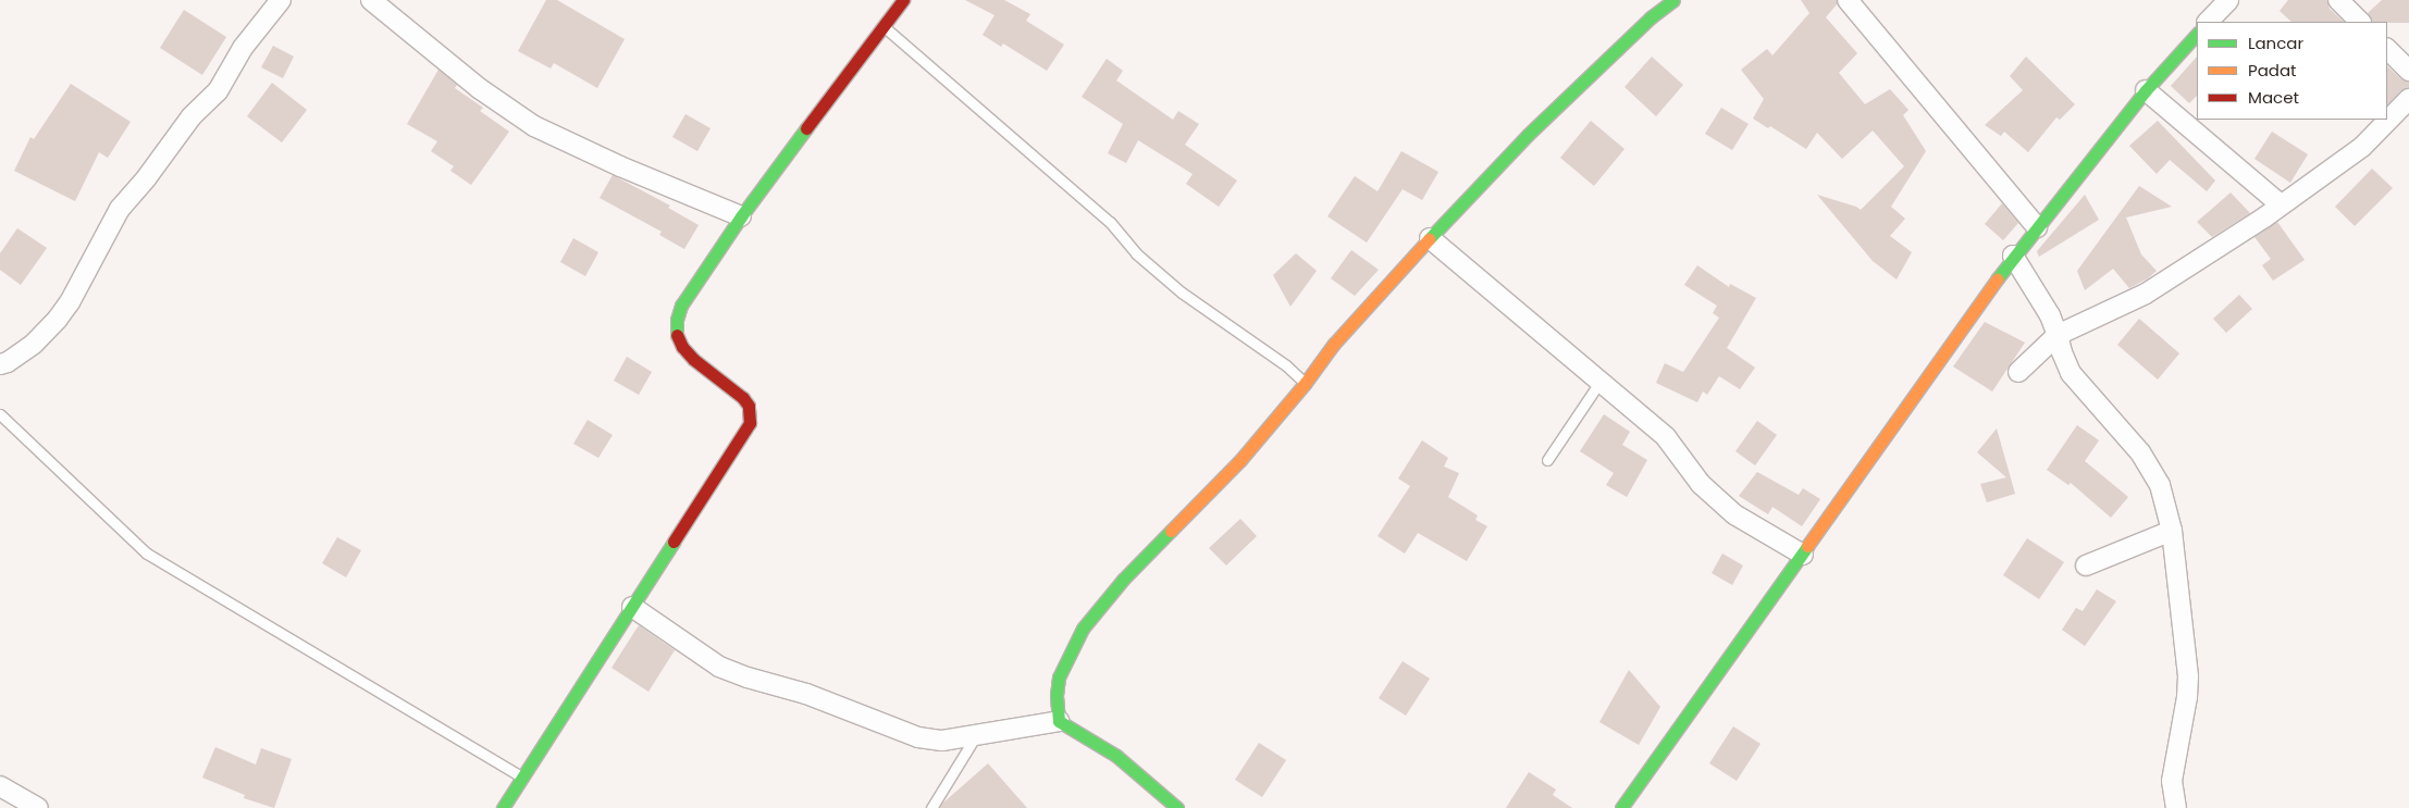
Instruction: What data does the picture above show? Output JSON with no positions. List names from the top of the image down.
{
  "legend": ["Lancar", "Padat", "Macet"]
}
